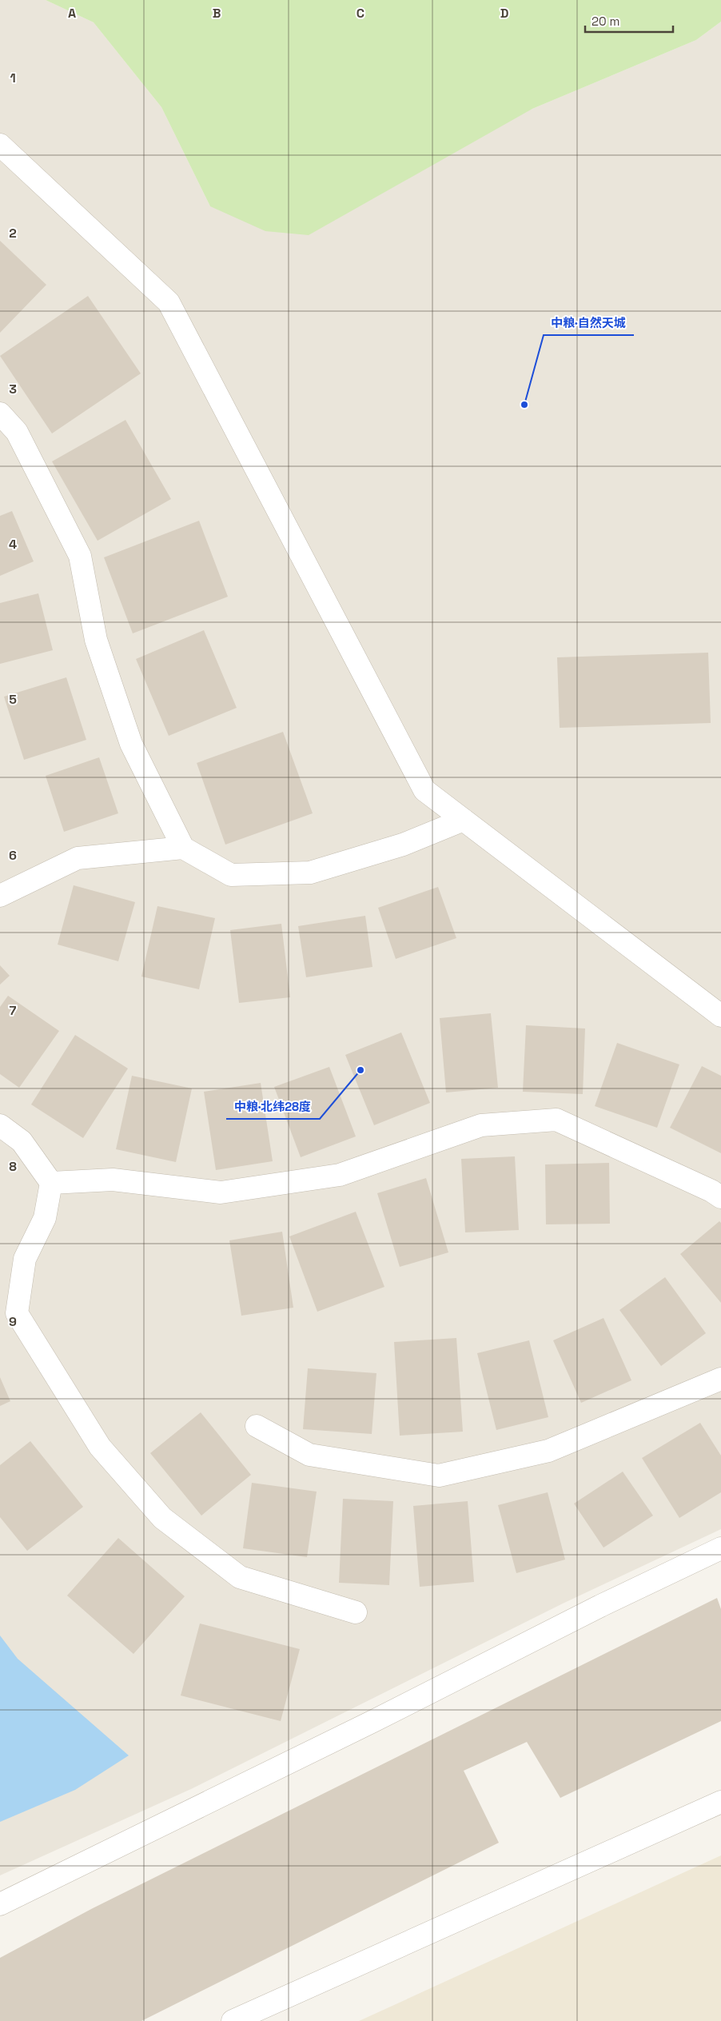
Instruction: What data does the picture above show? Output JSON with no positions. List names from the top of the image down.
{
  "places": ["中粮·自然天城", "中粮·北纬28度"],
  "scale_bar": "20 m",
  "grid": {
    "columns": [
      "A",
      "B",
      "C",
      "D"
    ],
    "rows": [
      "1",
      "2",
      "3",
      "4",
      "5",
      "6",
      "7",
      "8",
      "9"
    ]
  }
}
